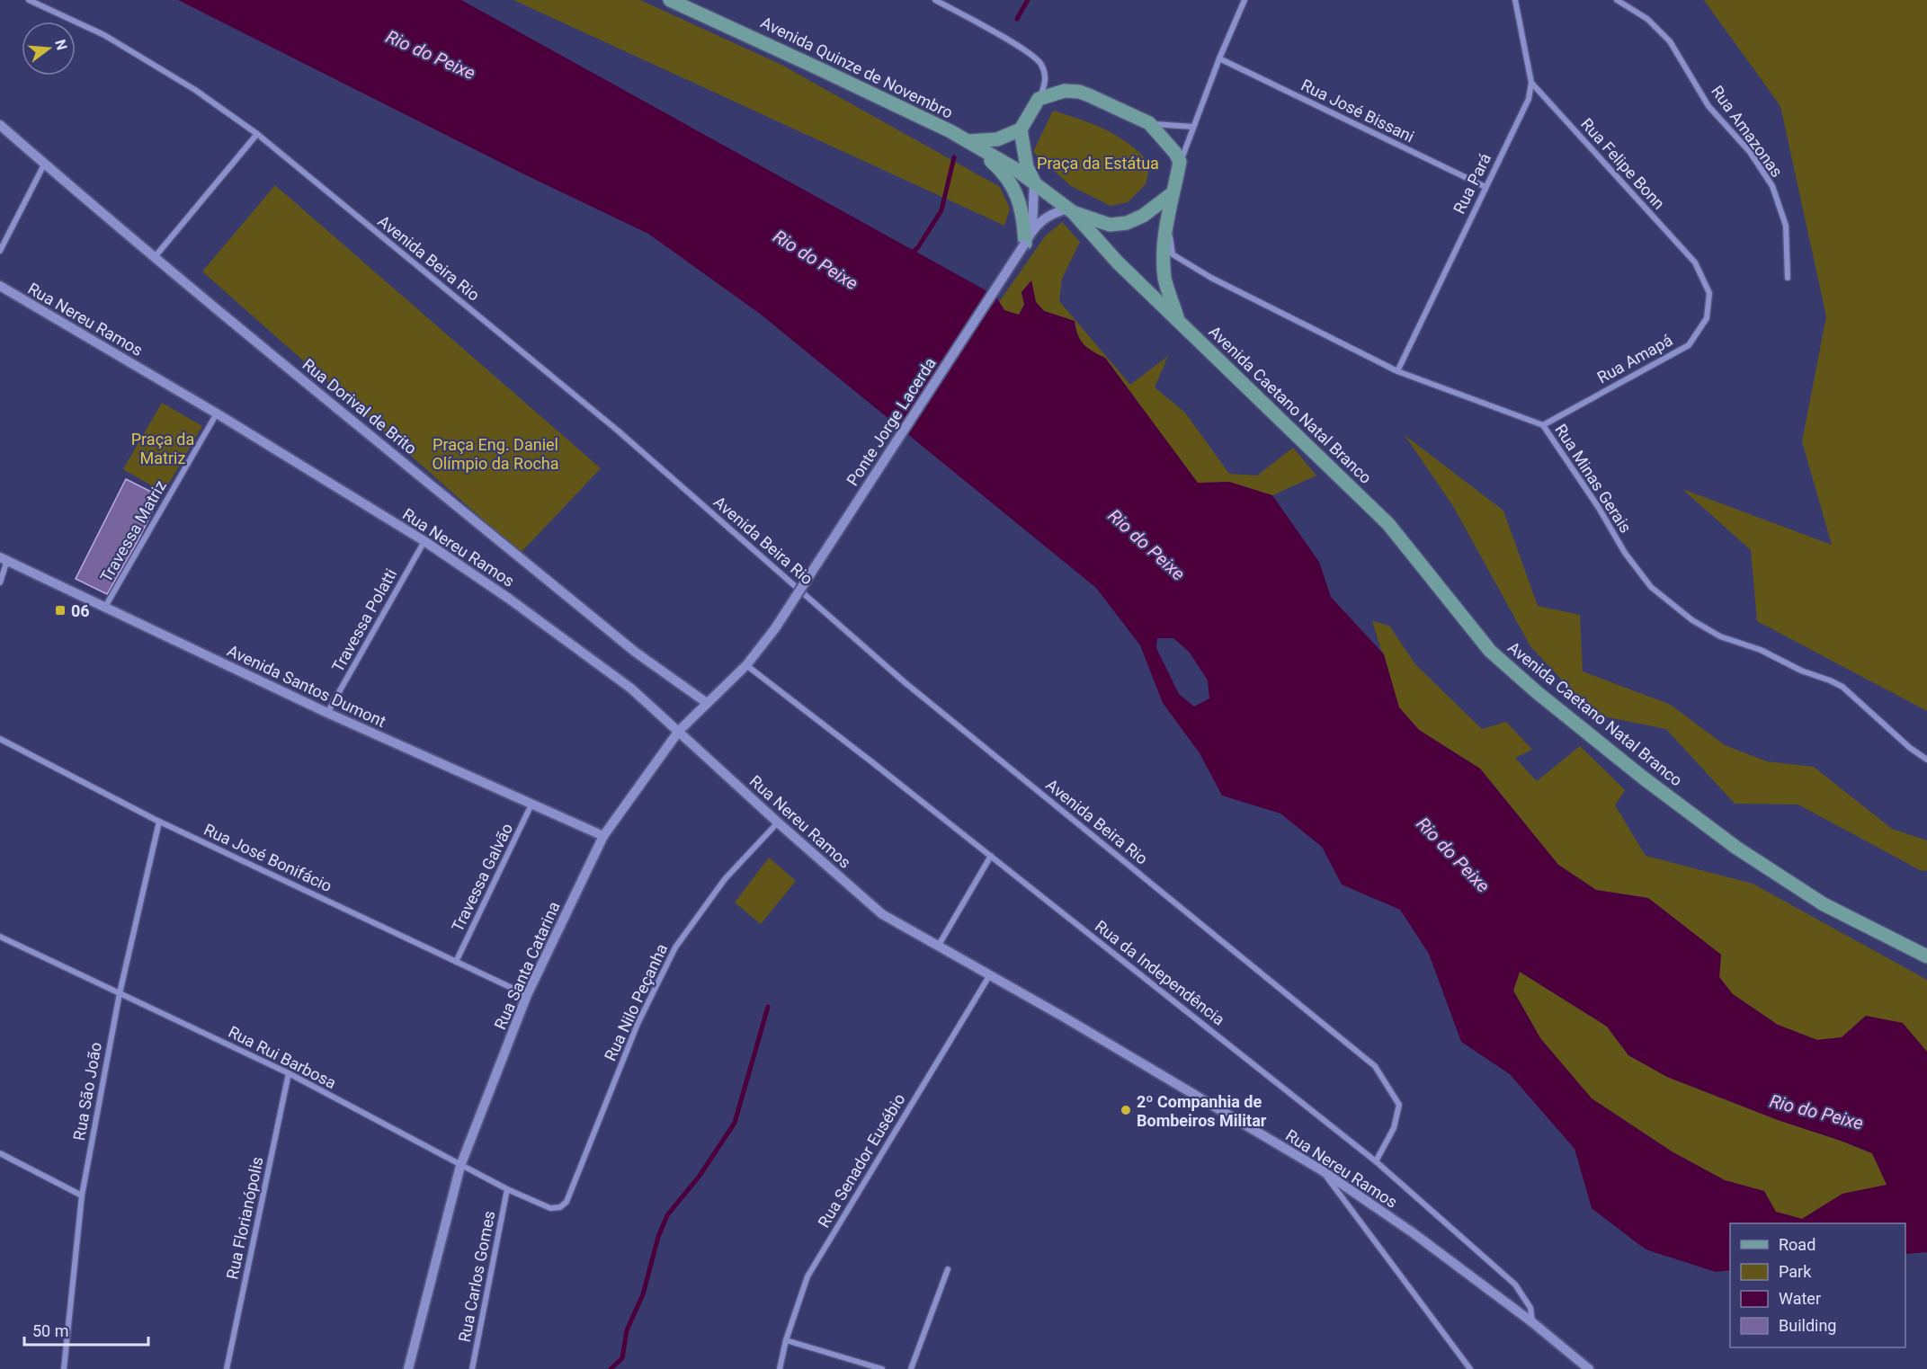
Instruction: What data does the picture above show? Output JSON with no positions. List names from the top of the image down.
{
  "streets": {
    "main road": ["Avenida Quinze de Novembro", "Avenida Caetano Natal Branco"],
    "street": [
      "Rua José Bissani",
      "Rua Amazonas",
      "Rua Felipe Bonn",
      "Rua Pará",
      "Avenida Beira Rio",
      "Rua Nereu Ramos",
      "Rua Amapá",
      "Rua Dorival de Brito",
      "Ponte Jorge Lacerda",
      "Rua Minas Gerais",
      "Travessa Matriz",
      "Travessa Polatti",
      "Avenida Santos Dumont",
      "Rua José Bonifácio",
      "Travessa Galvão",
      "Rua Santa Catarina",
      "Rua da Independência",
      "Rua Nilo Peçanha",
      "Rua Rui Barbosa",
      "Rua São João",
      "Rua Senador Eusébio",
      "Rua Florianópolis",
      "Rua Carlos Gomes"
    ]
  },
  "crossings": [
    ["Avenida Quinze de Novembro", "Avenida Caetano Natal Branco"],
    ["Avenida Quinze de Novembro", "Ponte Jorge Lacerda"],
    ["Rua José Bissani", "Rua Pará"],
    ["Rua Felipe Bonn", "Rua Pará"],
    ["Rua Felipe Bonn", "Rua Amapá"],
    ["Rua Pará", "Rua Minas Gerais"],
    ["Avenida Beira Rio", "Rua da Independência"],
    ["Rua Nereu Ramos", "Travessa Matriz"],
    ["Rua Nereu Ramos", "Travessa Polatti"],
    ["Rua Nereu Ramos", "Rua Santa Catarina"],
    ["Rua Nereu Ramos", "Rua da Independência"],
    ["Rua Nereu Ramos", "Rua Nilo Peçanha"],
    ["Rua Nereu Ramos", "Rua Senador Eusébio"],
    ["Rua Amapá", "Rua Minas Gerais"],
    ["Avenida Caetano Natal Branco", "Ponte Jorge Lacerda"],
    ["Avenida Caetano Natal Branco", "Rua Minas Gerais"],
    ["Rua Dorival de Brito", "Rua Santa Catarina"],
    ["Ponte Jorge Lacerda", "Rua Santa Catarina"],
    ["Travessa Matriz", "Avenida Santos Dumont"],
    ["Travessa Polatti", "Avenida Santos Dumont"],
    ["Avenida Santos Dumont", "Travessa Galvão"],
    ["Avenida Santos Dumont", "Rua Santa Catarina"],
    ["Rua José Bonifácio", "Travessa Galvão"],
    ["Rua José Bonifácio", "Rua Santa Catarina"],
    ["Rua José Bonifácio", "Rua São João"],
    ["Rua Santa Catarina", "Rua da Independência"],
    ["Rua Santa Catarina", "Rua Rui Barbosa"],
    ["Rua Nilo Peçanha", "Rua Rui Barbosa"],
    ["Rua Rui Barbosa", "Rua São João"],
    ["Rua Rui Barbosa", "Rua Florianópolis"],
    ["Rua Rui Barbosa", "Rua Carlos Gomes"]
  ],
  "water": ["Rio do Peixe"],
  "parks": ["Praça da Estátua", "Praça da Matriz", "Praça Eng. Daniel Olímpio da Rocha"],
  "places": {
    "transit": ["06"],
    "other": ["2º Companhia de Bombeiros Militar"]
  },
  "legend": [
    "Road",
    "Park",
    "Water",
    "Building"
  ],
  "scale_bar": "50 m",
  "north": "right"
}
